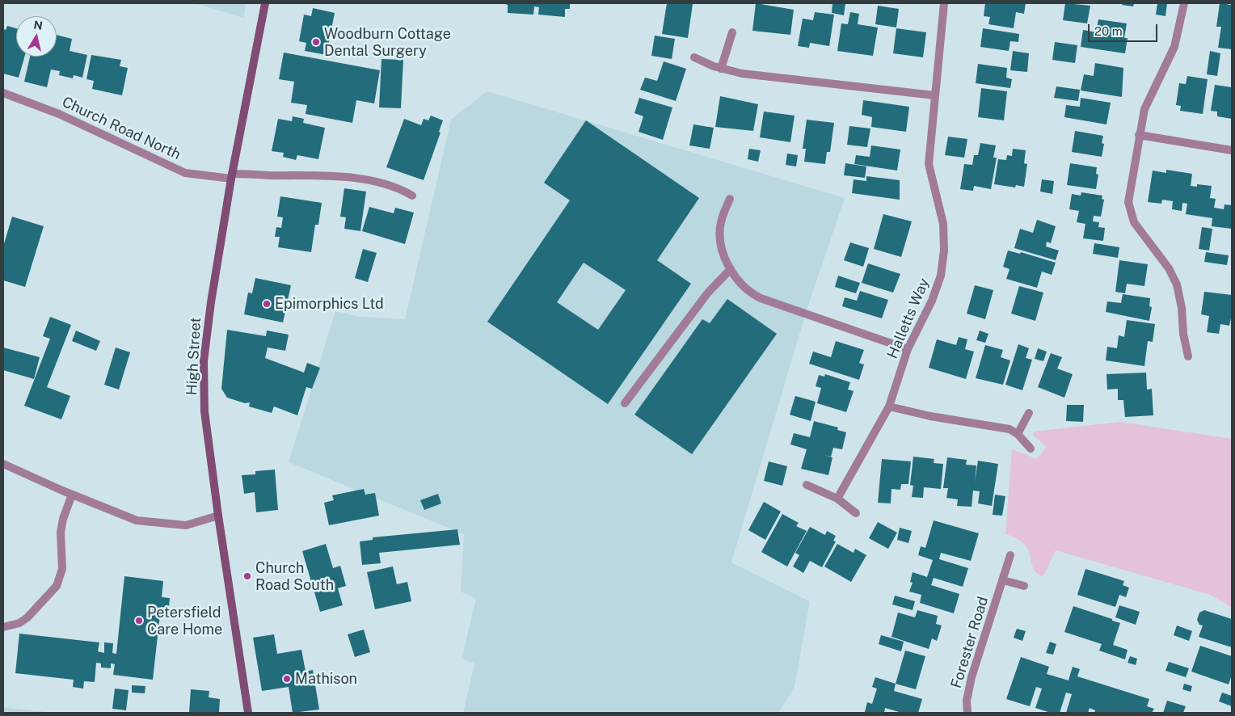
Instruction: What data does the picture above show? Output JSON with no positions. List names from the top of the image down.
{
  "streets": {
    "main road": ["High Street"],
    "street": ["Church Road North", "Halletts Way", "Forester Road"]
  },
  "crossings": [
    ["Church Road North", "High Street"]
  ],
  "places": [
    "Woodburn Cottage Dental Surgery",
    "Epimorphics Ltd",
    "Church Road South",
    "Petersfield Care Home",
    "Mathison"
  ],
  "scale_bar": "20 m",
  "north": "top"
}
